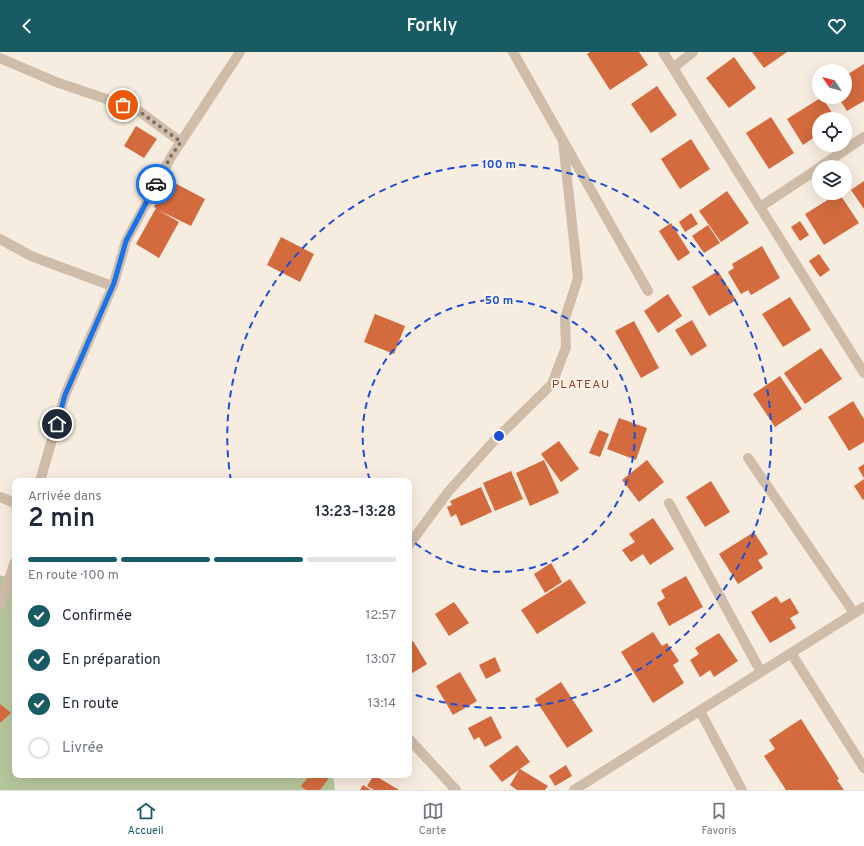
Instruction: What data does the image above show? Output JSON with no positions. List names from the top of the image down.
{
  "districts": ["PLATEAU"],
  "north": "top left",
  "page": {
    "header": "Forkly",
    "heading": ["2 min", "Arrivée dans", "13:23–13:28"],
    "bar": "En route · 100 m",
    "list": [
      ["Confirmée", "12:57"],
      ["En préparation", "13:07"],
      ["En route", "13:14"],
      "Livrée"
    ],
    "tabs": ["Accueil", "Carte", "Favoris"]
  },
  "rings": ["100 m", "50 m"]
}
